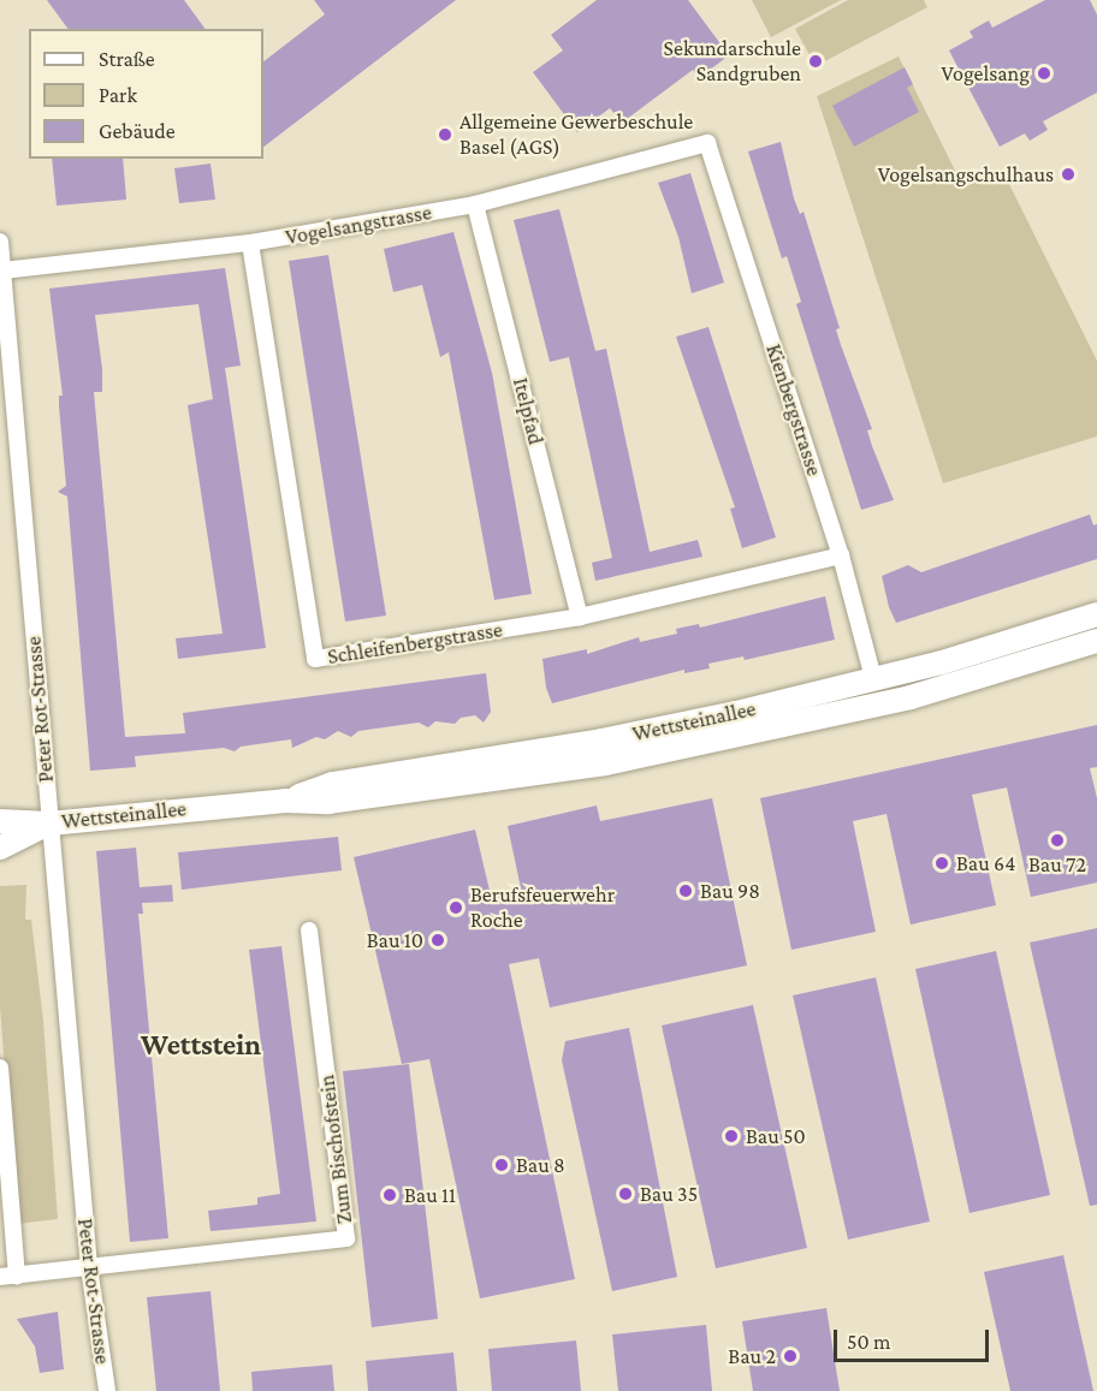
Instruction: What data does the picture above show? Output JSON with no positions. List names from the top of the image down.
{
  "streets": {
    "main road": ["Wettsteinallee"],
    "street": [
      "Vogelsangstrasse",
      "Kienbergstrasse",
      "Itelpfad",
      "Schleifenbergstrasse",
      "Peter Rot-Strasse",
      "Zum Bischofstein"
    ]
  },
  "crossings": [
    ["Vogelsangstrasse", "Kienbergstrasse"],
    ["Vogelsangstrasse", "Itelpfad"],
    ["Vogelsangstrasse", "Schleifenbergstrasse"],
    ["Vogelsangstrasse", "Peter Rot-Strasse"],
    ["Kienbergstrasse", "Schleifenbergstrasse"],
    ["Kienbergstrasse", "Wettsteinallee"],
    ["Itelpfad", "Schleifenbergstrasse"],
    ["Peter Rot-Strasse", "Wettsteinallee"],
    ["Peter Rot-Strasse", "Zum Bischofstein"]
  ],
  "districts": ["Wettstein"],
  "places": [
    "Sekundarschule Sandgruben",
    "Vogelsang",
    "Allgemeine Gewerbeschule Basel (AGS)",
    "Vogelsangschulhaus",
    "Bau 72",
    "Bau 64",
    "Bau 98",
    "Berufsfeuerwehr Roche",
    "Bau 10",
    "Bau 50",
    "Bau 8",
    "Bau 35",
    "Bau 11",
    "Bau 2"
  ],
  "legend": ["Straße", "Park", "Gebäude"],
  "scale_bar": "50 m"
}
